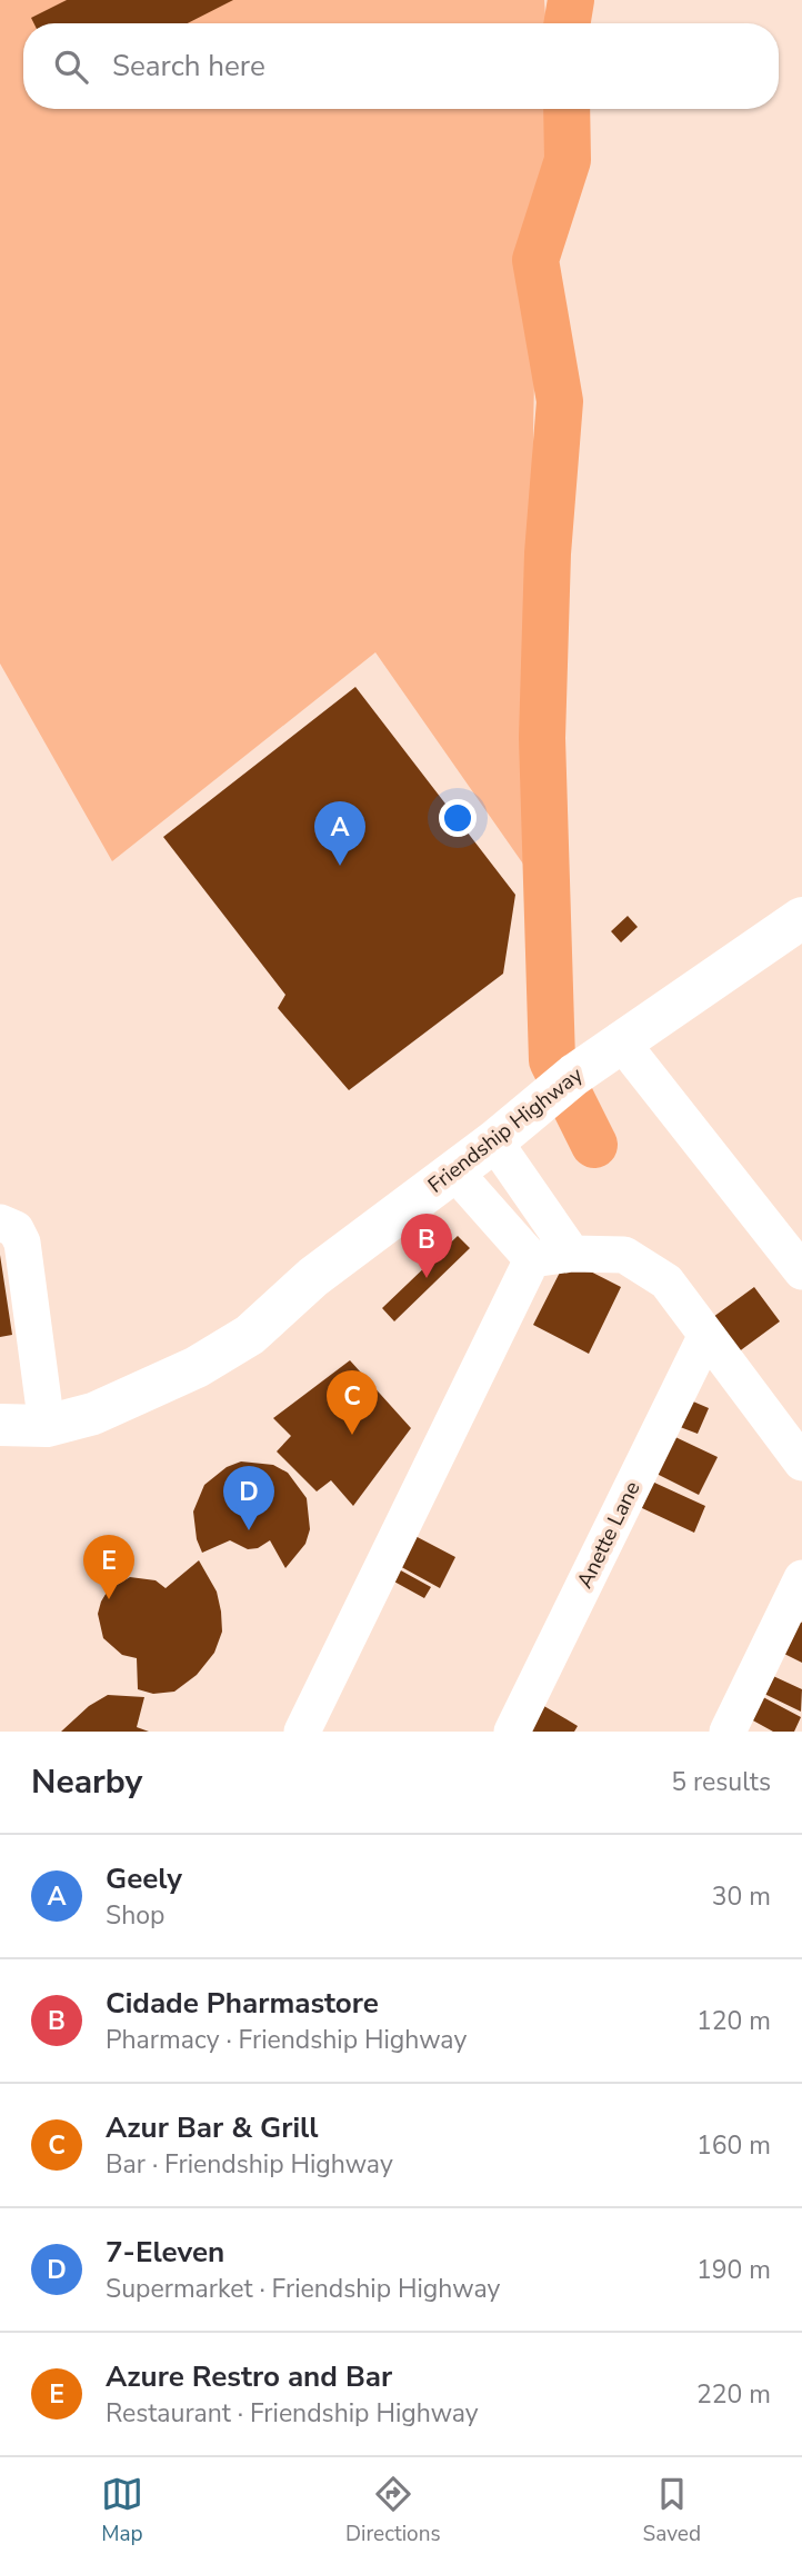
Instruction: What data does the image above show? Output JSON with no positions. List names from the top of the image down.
{
  "streets": {
    "main road": ["Friendship Highway"],
    "street": ["Anette Lane"]
  },
  "page": {
    "search": "Search here",
    "pins": [
      "A",
      "B",
      "C",
      "D",
      "E"
    ],
    "heading": ["Nearby", "5 results"],
    "list": [
      {
        "mark": "A",
        "name": "Geely",
        "note": "Shop",
        "value": "30 m"
      },
      {
        "mark": "B",
        "name": "Cidade Pharmastore",
        "note": "Pharmacy · Friendship Highway",
        "value": "120 m"
      },
      {
        "mark": "C",
        "name": "Azur Bar & Grill",
        "note": "Bar · Friendship Highway",
        "value": "160 m"
      },
      {
        "mark": "D",
        "name": "7-Eleven",
        "note": "Supermarket · Friendship Highway",
        "value": "190 m"
      },
      {
        "mark": "E",
        "name": "Azure Restro and Bar",
        "note": "Restaurant · Friendship Highway",
        "value": "220 m"
      }
    ],
    "nav": ["Map", "Directions", "Saved"]
  }
}
